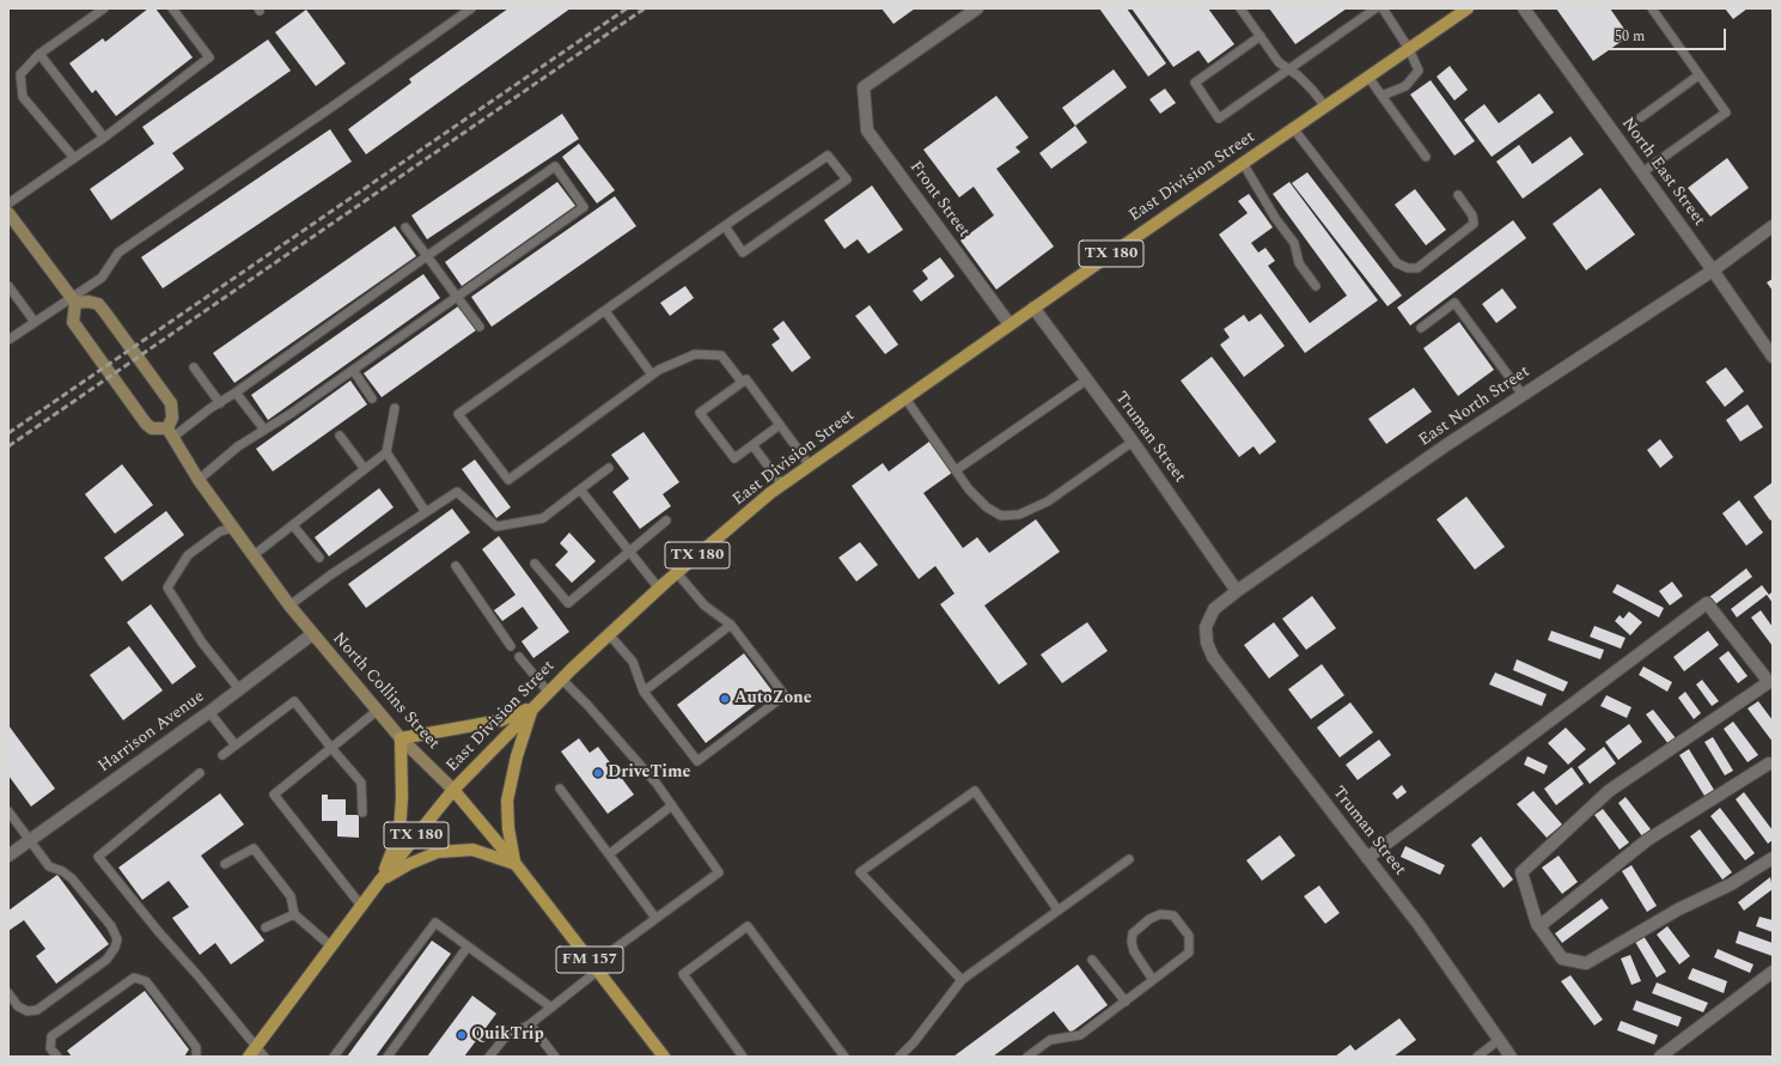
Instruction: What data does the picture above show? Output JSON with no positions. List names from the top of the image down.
{
  "streets": {
    "main road": [
      "East Division Street",
      "TX 180",
      "North Collins Street",
      "FM 157"
    ],
    "street": [
      "North East Street",
      "Front Street",
      "East North Street",
      "Truman Street",
      "Harrison Avenue"
    ]
  },
  "crossings": [
    ["North East Street", "East North Street"],
    ["East Division Street", "Front Street"],
    ["East Division Street", "Truman Street"],
    ["East Division Street", "North Collins Street"],
    ["East North Street", "Truman Street"],
    ["North Collins Street", "Harrison Avenue"]
  ],
  "places": ["AutoZone", "DriveTime", "QuikTrip"],
  "scale_bar": "50 m"
}
